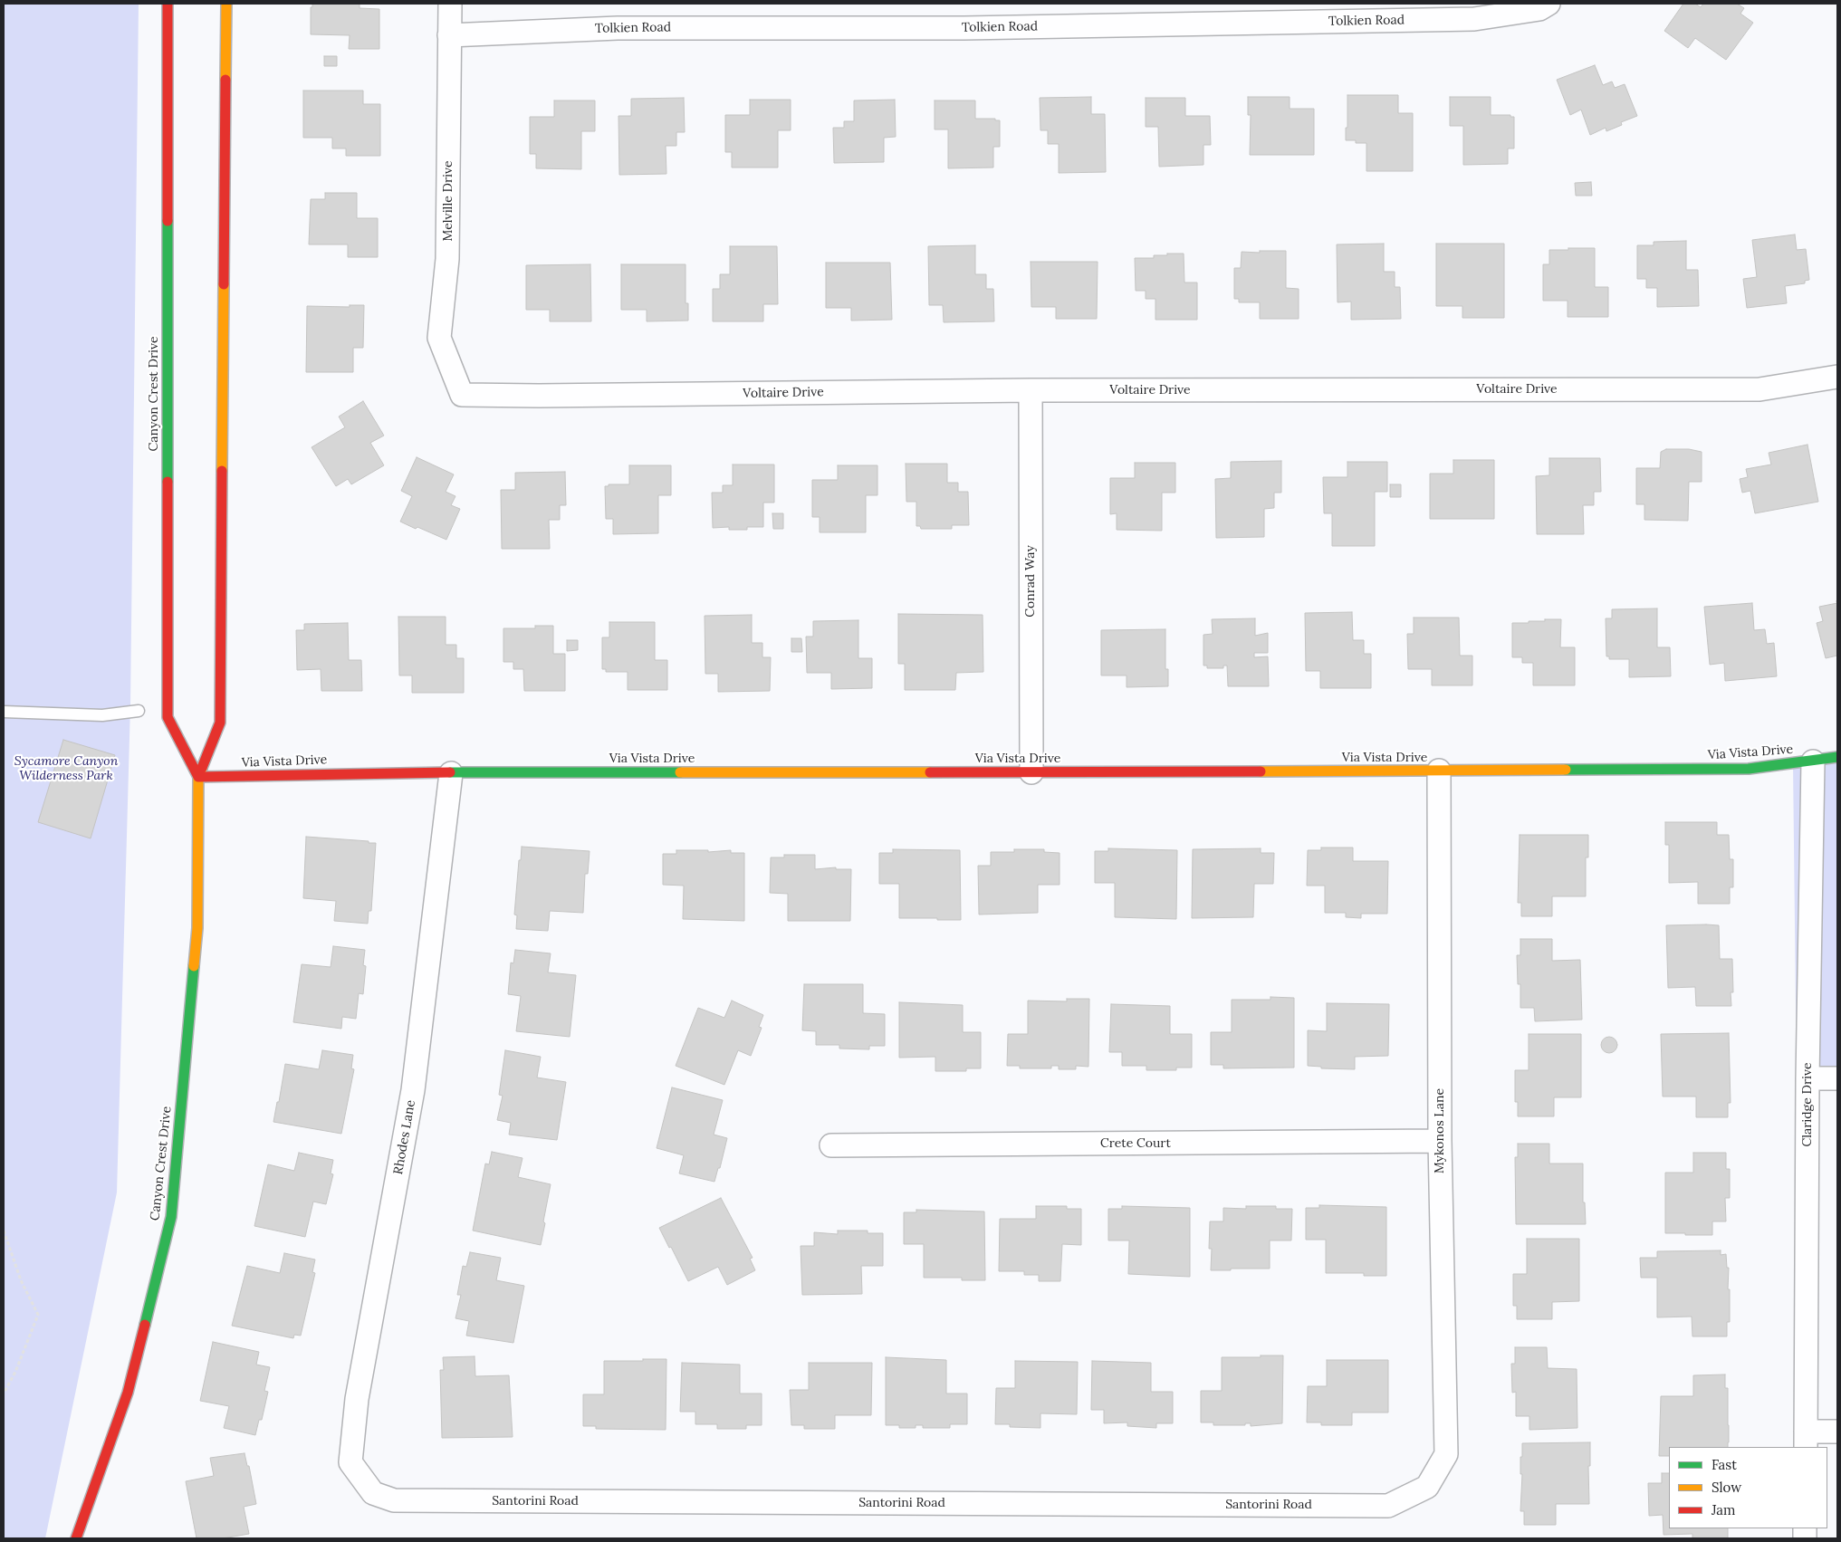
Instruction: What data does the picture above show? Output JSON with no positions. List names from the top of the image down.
{
  "streets": {
    "main road": ["Canyon Crest Drive", "Via Vista Drive"],
    "street": [
      "Tolkien Road",
      "Melville Drive",
      "Voltaire Drive",
      "Conrad Way",
      "Claridge Drive",
      "Mykonos Lane",
      "Rhodes Lane",
      "Crete Court",
      "Santorini Road"
    ]
  },
  "crossings": [
    ["Tolkien Road", "Melville Drive"],
    ["Melville Drive", "Voltaire Drive"],
    ["Voltaire Drive", "Conrad Way"],
    ["Canyon Crest Drive", "Via Vista Drive"],
    ["Conrad Way", "Via Vista Drive"],
    ["Via Vista Drive", "Claridge Drive"],
    ["Via Vista Drive", "Mykonos Lane"],
    ["Via Vista Drive", "Rhodes Lane"],
    ["Mykonos Lane", "Crete Court"],
    ["Mykonos Lane", "Santorini Road"],
    ["Rhodes Lane", "Santorini Road"]
  ],
  "parks": ["Sycamore Canyon Wilderness Park"],
  "legend": ["Fast", "Slow", "Jam"]
}
